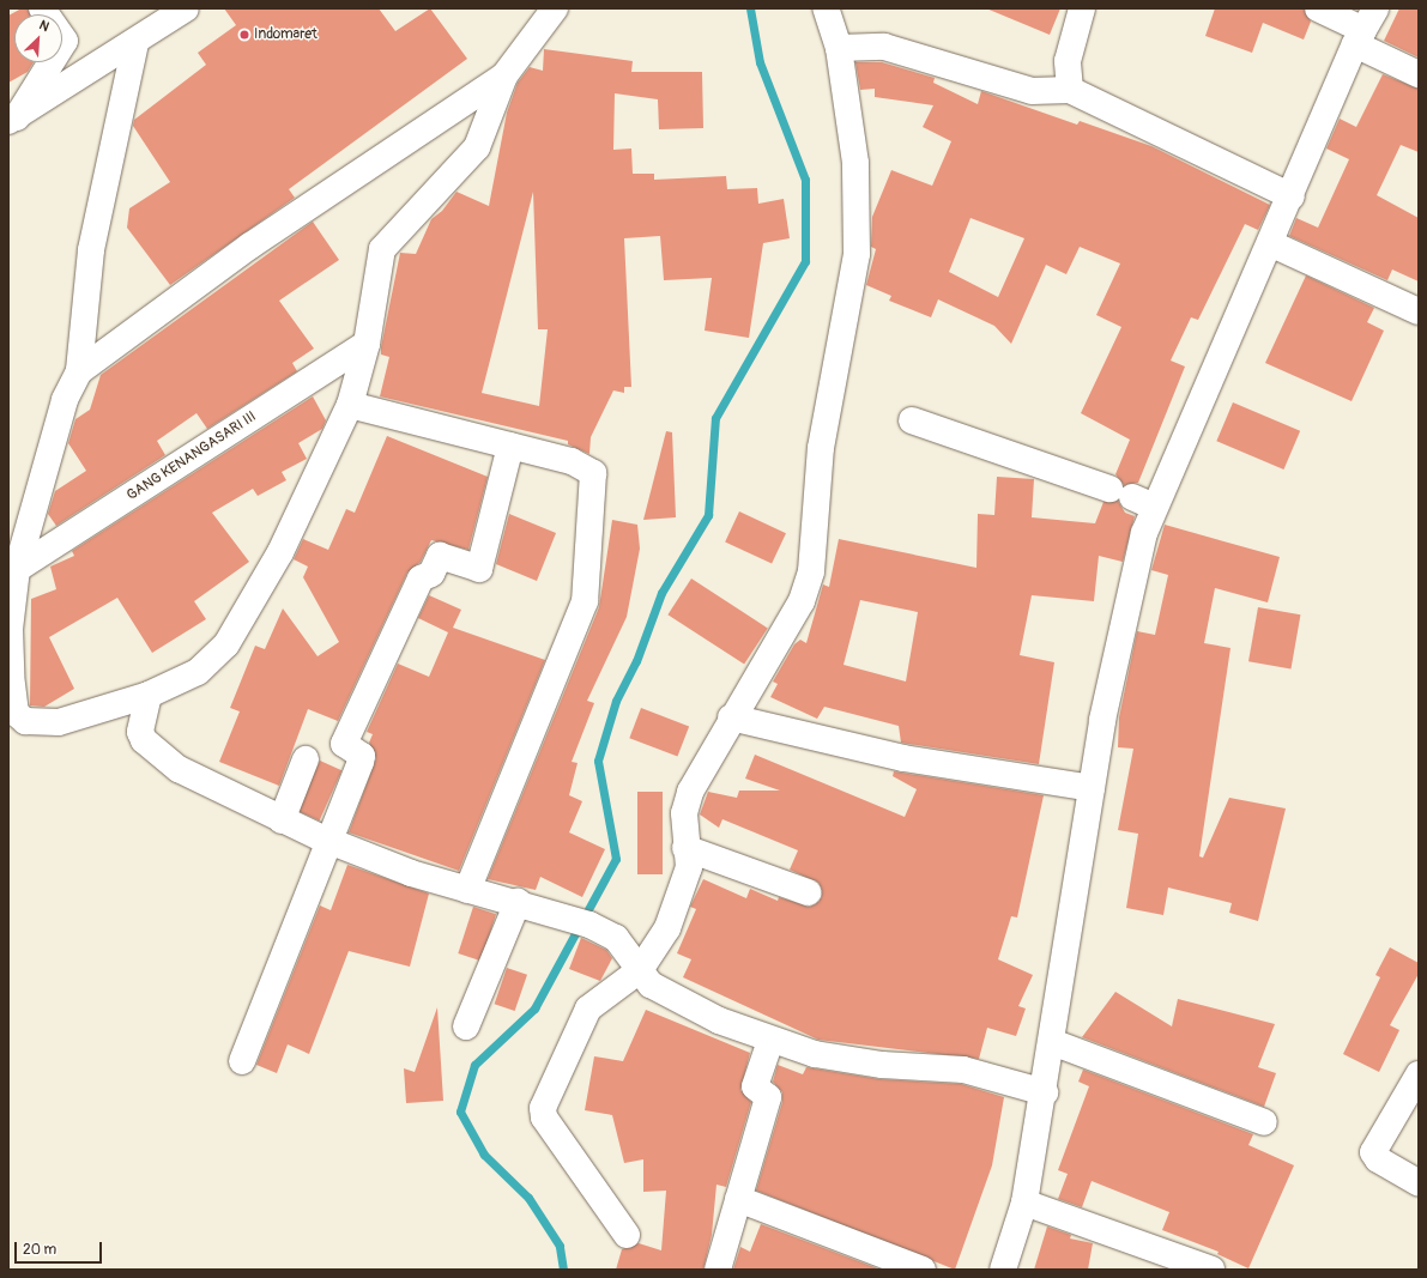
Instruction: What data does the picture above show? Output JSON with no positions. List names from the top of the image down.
{
  "streets": {
    "street": ["GANG KENANGASARI III"]
  },
  "places": ["Indomaret"],
  "scale_bar": "20 m",
  "north": "top right"
}
